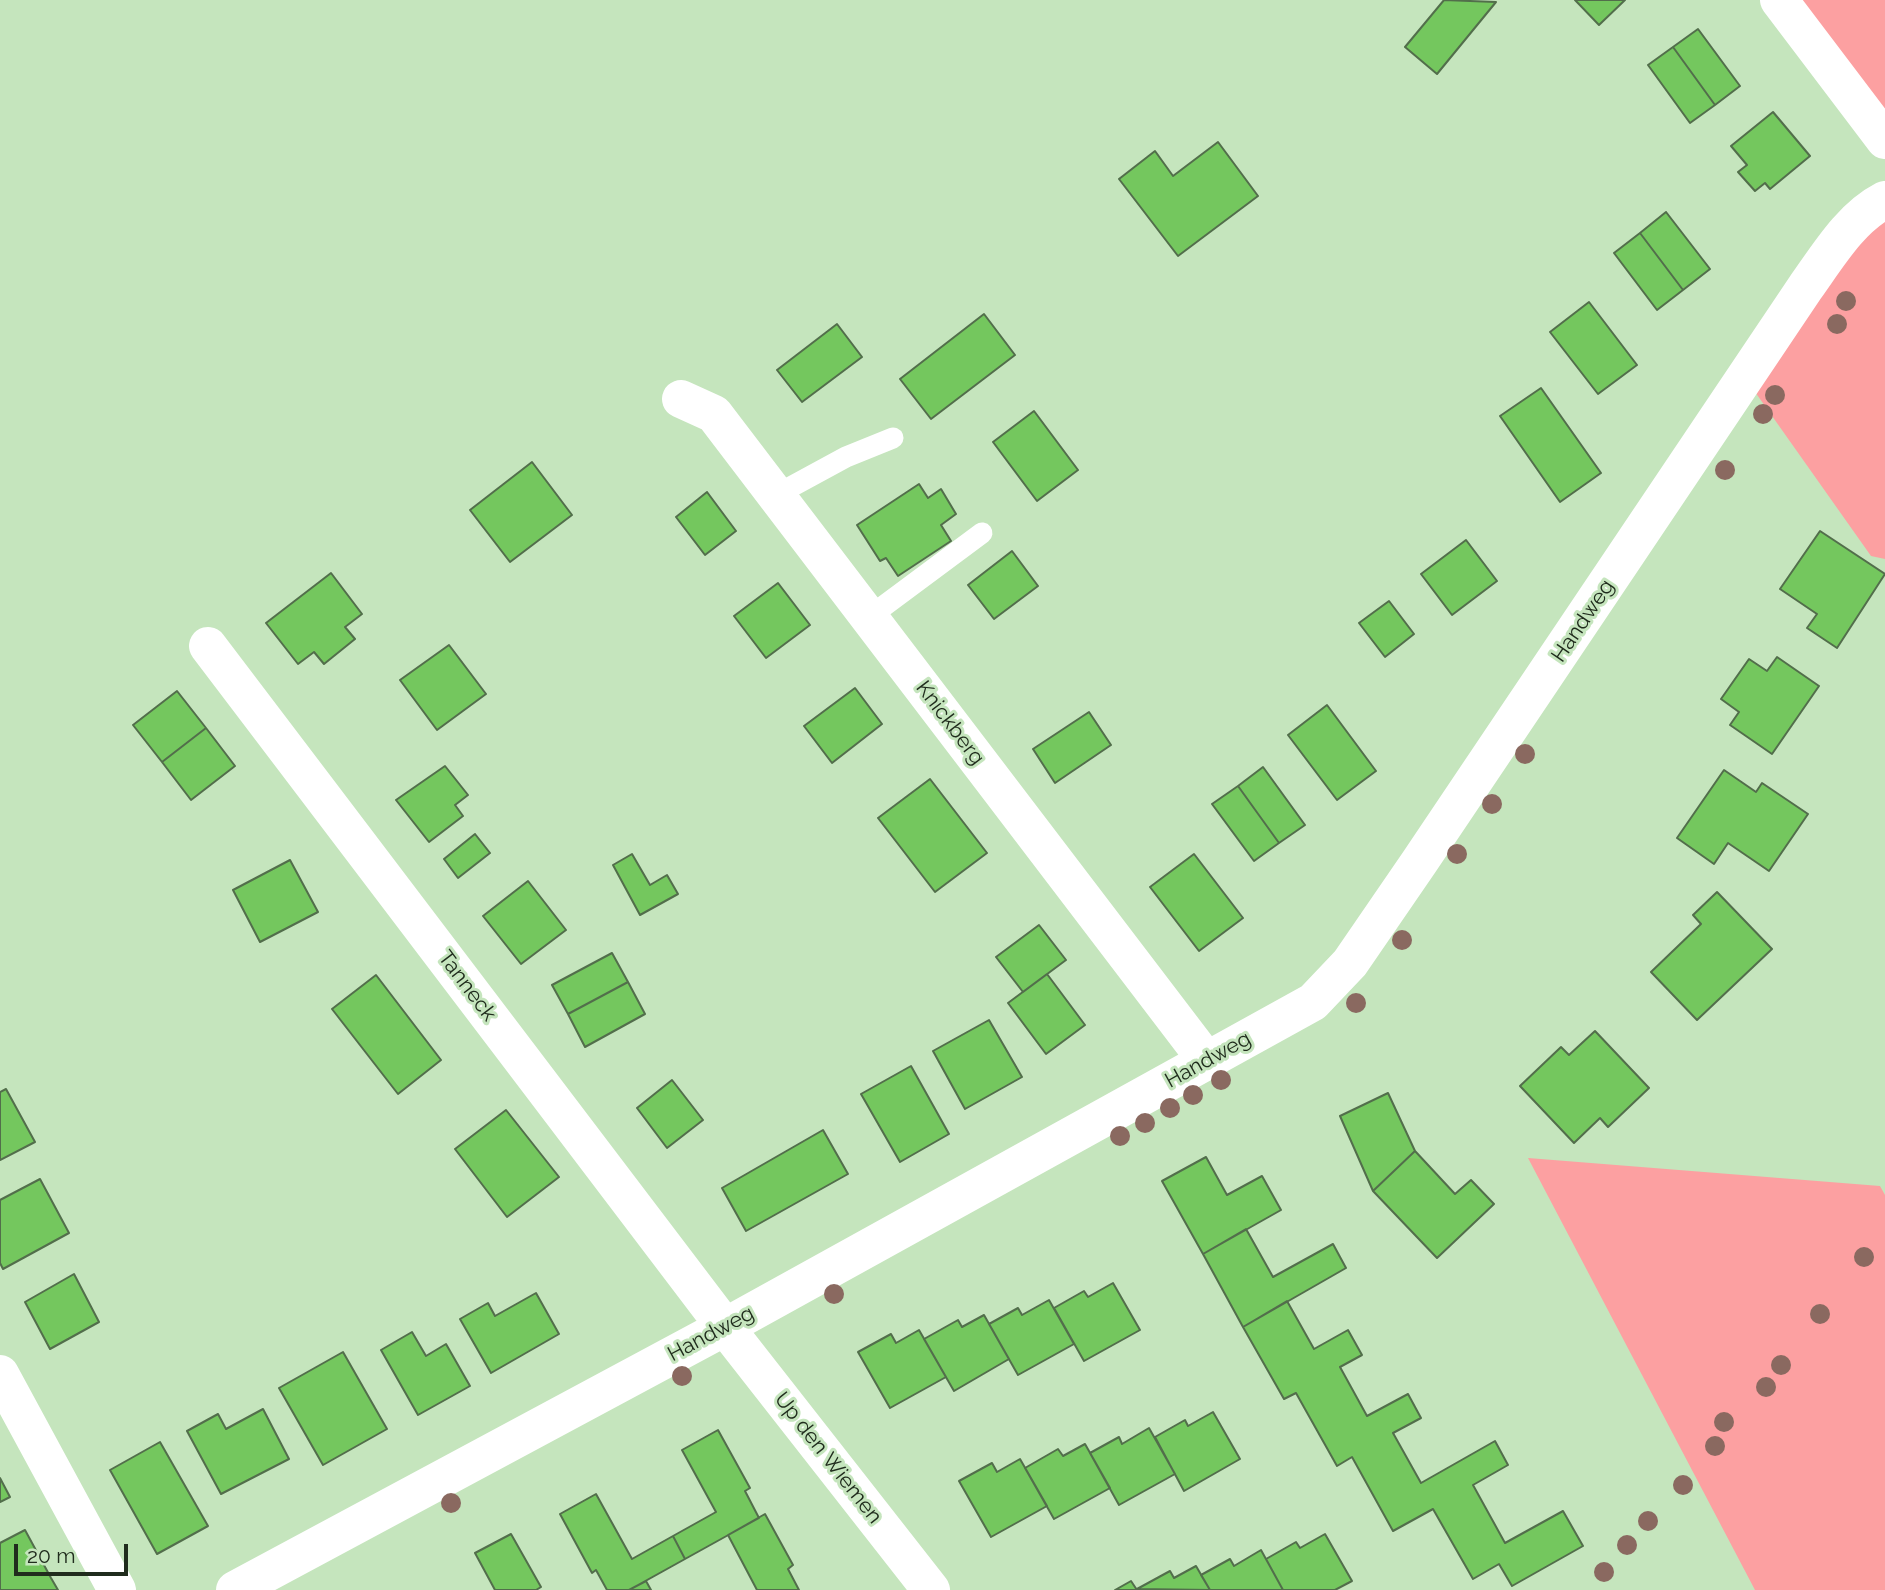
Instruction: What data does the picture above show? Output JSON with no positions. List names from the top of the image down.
{
  "streets": {
    "street": [
      "Handweg",
      "Knickberg",
      "Tanneck",
      "Up den Wiemen"
    ]
  },
  "crossings": [
    ["Handweg", "Knickberg"],
    ["Handweg", "Tanneck"],
    ["Handweg", "Up den Wiemen"],
    ["Tanneck", "Up den Wiemen"]
  ],
  "scale_bar": "20 m"
}
